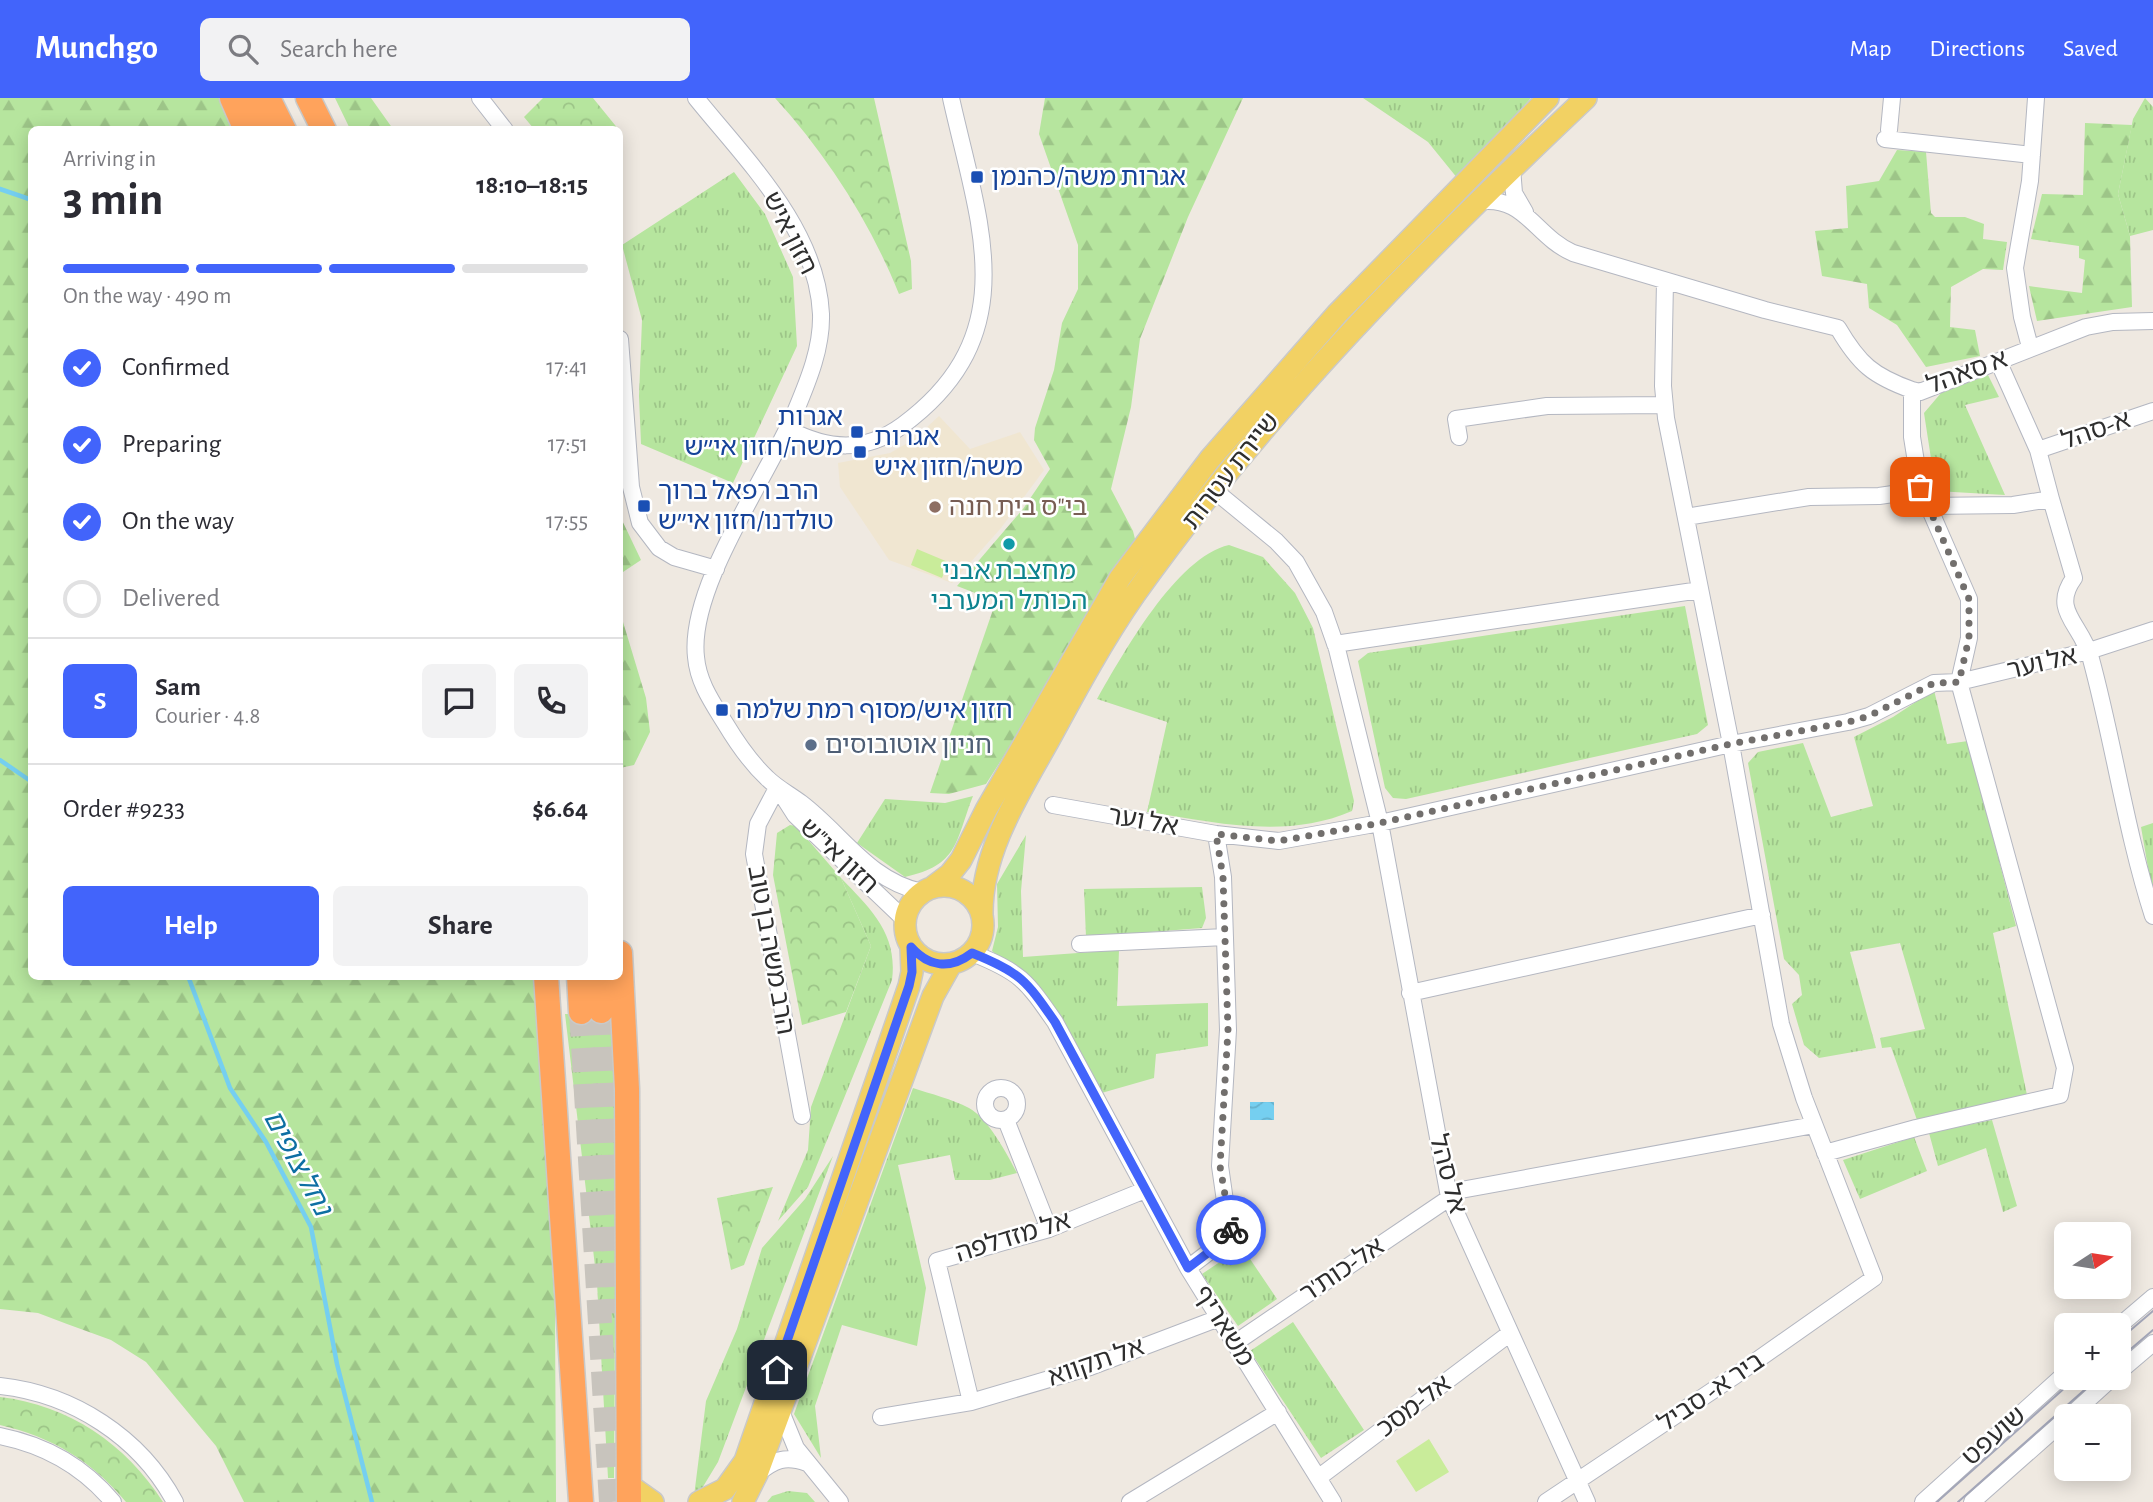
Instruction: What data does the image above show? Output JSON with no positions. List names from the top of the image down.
{
  "streets": {
    "main road": ["שיירת עטרות"],
    "street": [
      "חזון איש",
      "א סאהל",
      "א-סהל",
      "אל וער",
      "חזון אי\"ש",
      "הרב משה בן טוב",
      "אל סהל",
      "אל מזדלפה",
      "אל-כות'ר",
      "משאריף",
      "אל תקווא",
      "ביר א- סביל",
      "אל-מסכ",
      "שועפט"
    ]
  },
  "crossings": [
    ["חזון איש", "חזון אי\"ש"],
    ["א סאהל", "אל וער"],
    ["שיירת עטרות", "חזון אי\"ש"],
    ["שיירת עטרות", "אל סהל"],
    ["שיירת עטרות", "משאריף"],
    ["אל וער", "אל סהל"],
    ["חזון אי\"ש", "הרב משה בן טוב"],
    ["חזון אי\"ש", "משאריף"],
    ["אל סהל", "אל-כות'ר"],
    ["אל סהל", "ביר א- סביל"],
    ["אל סהל", "אל-מסכ"],
    ["אל מזדלפה", "משאריף"],
    ["אל מזדלפה", "אל תקווא"],
    ["אל-כות'ר", "משאריף"],
    ["משאריף", "אל תקווא"],
    ["משאריף", "אל-מסכ"]
  ],
  "water": ["נחל צופים"],
  "places": {
    "transit": [
      "אגרות משה/כהנמן",
      "אגרות משה/חזון אי״ש",
      "אגרות משה/חזון איש",
      "הרב רפאל ברוך טולדנו/חזון אי״ש",
      "חזון איש/מסוף רמת שלמה"
    ],
    "other": ["בי\"ס בית חנה", "מחצבת אבני הכותל המערבי", "חניון אוטובוסים"]
  },
  "north": "right",
  "page": {
    "header": "Munchgo",
    "search": "Search here",
    "nav": ["Map", "Directions", "Saved"],
    "heading": ["3 min", "Arriving in", "18:10–18:15"],
    "panel": [
      "Sam",
      "Courier · 4.8",
      "Order #9233",
      "$6.64"
    ],
    "bar": "On the way · 490 m",
    "list": [
      ["Confirmed", "17:41"],
      ["Preparing", "17:51"],
      ["On the way", "17:55"],
      "Delivered"
    ],
    "round": "S",
    "buttons": ["Help", "Share"],
    "map_buttons": ["+", "−"]
  }
}
